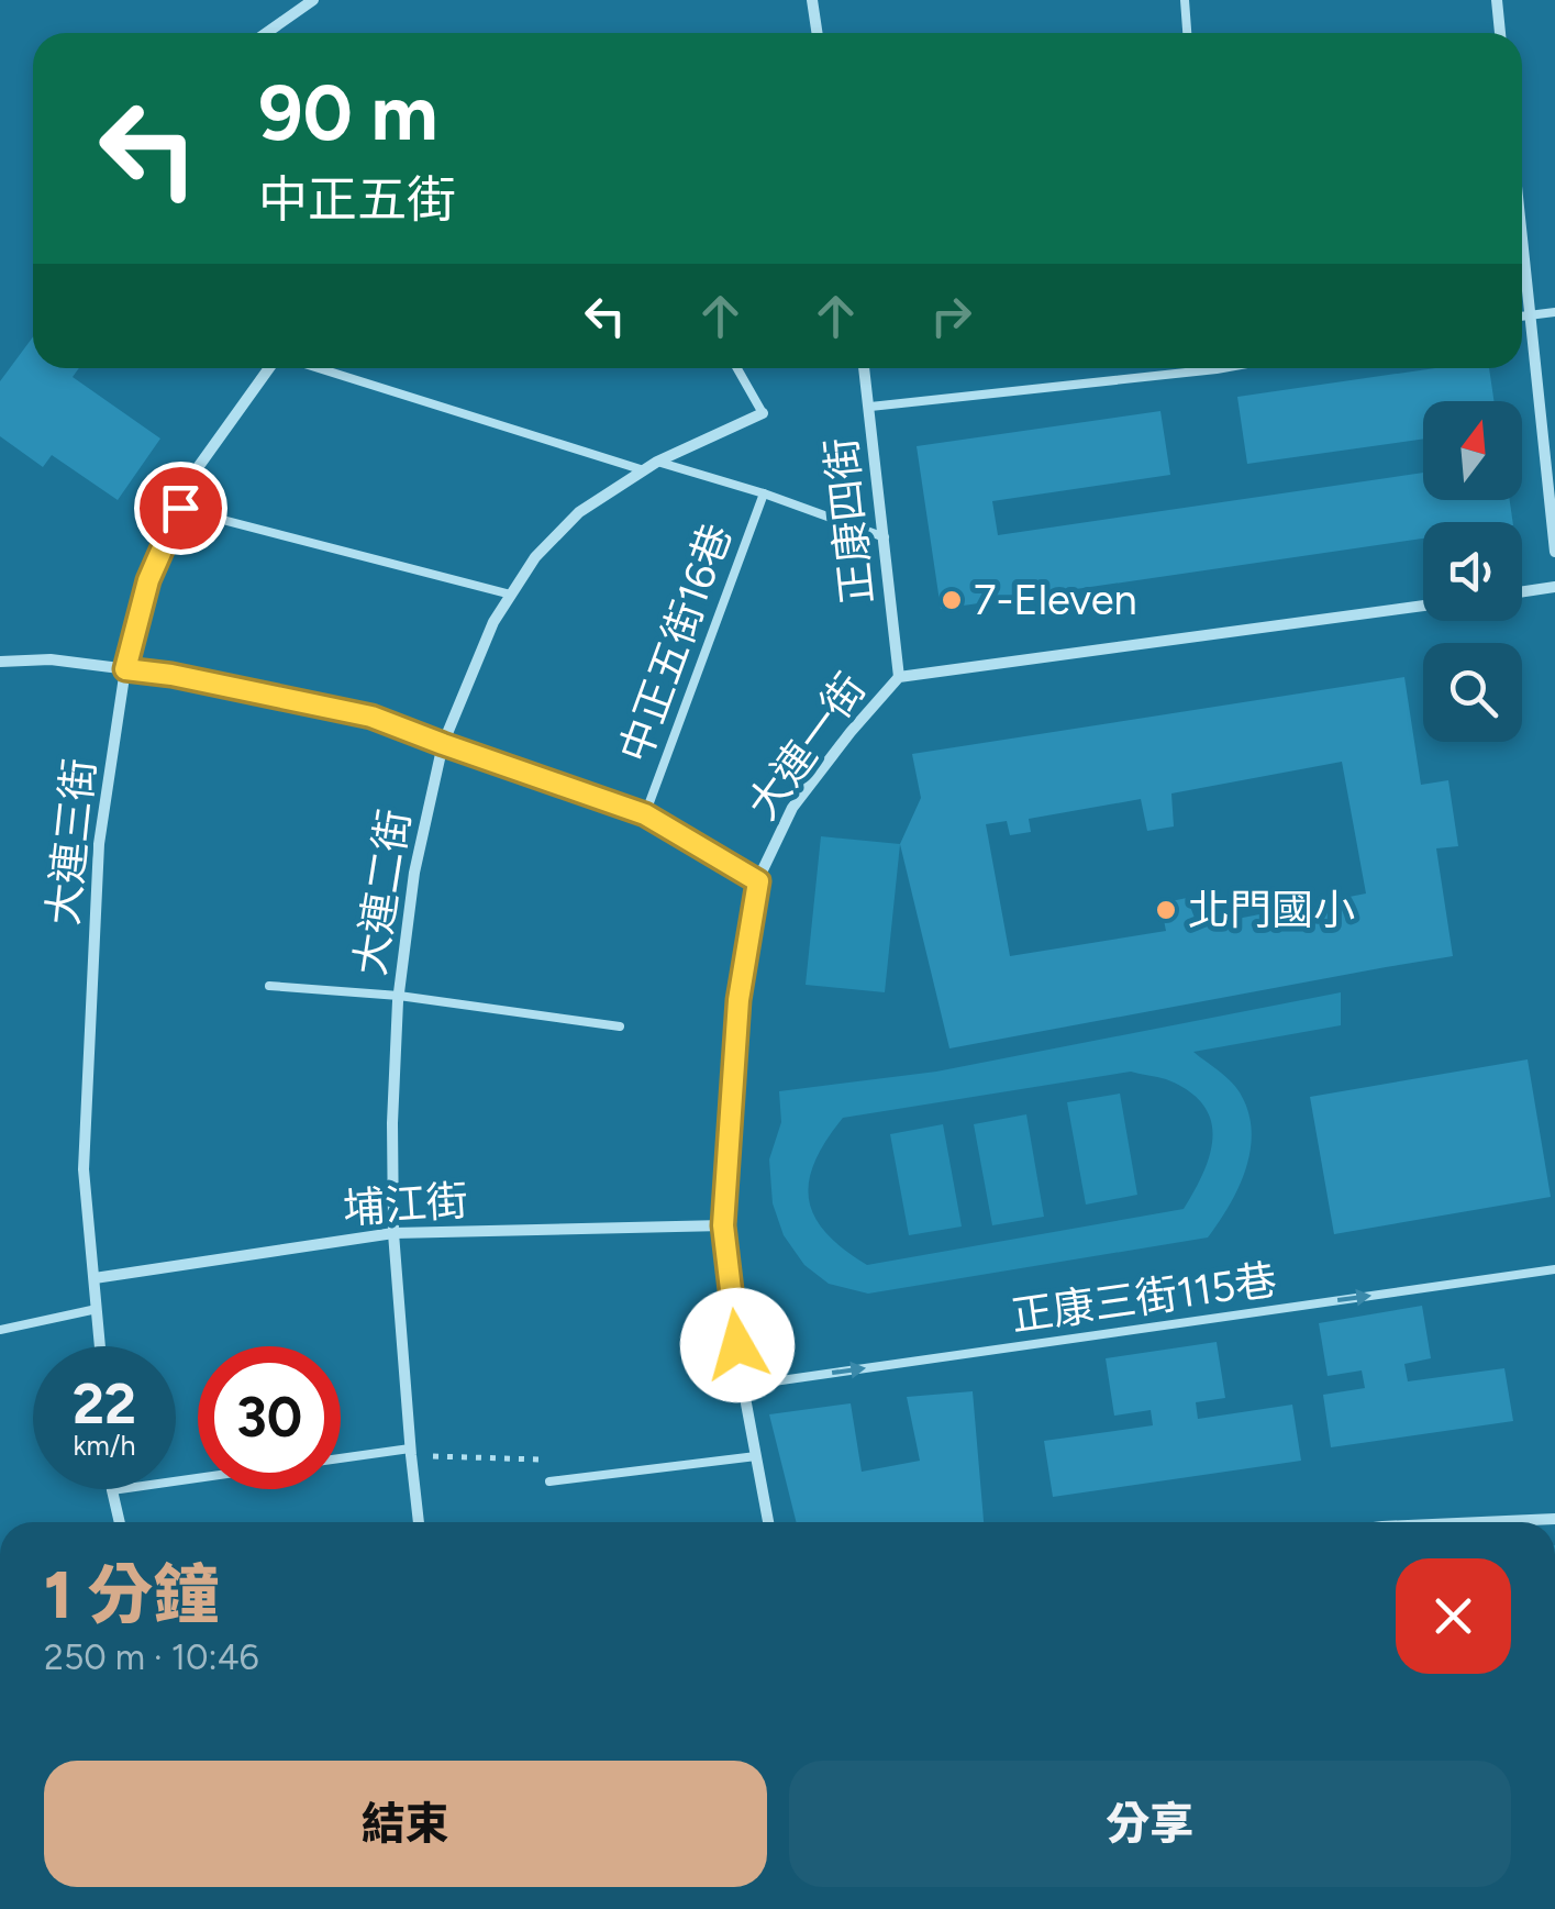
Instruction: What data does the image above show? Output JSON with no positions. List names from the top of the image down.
{
  "streets": {
    "street": [
      "正康四街",
      "大連一街",
      "大連三街",
      "大連二街",
      "埔江街"
    ],
    "lane": ["中正五街16巷", "正康三街115巷"]
  },
  "crossings": [
    ["正康四街", "大連一街"],
    ["大連一街", "埔江街"],
    ["大連一街", "正康三街115巷"],
    ["大連三街", "埔江街"],
    ["大連二街", "埔江街"]
  ],
  "one_way": ["正康三街115巷"],
  "places": ["7-Eleven", "北門國小"],
  "north": "top",
  "page": {
    "turn": ["90 m", "中正五街"],
    "speed": "22 km/h",
    "limit": "30",
    "heading": ["1 分鐘", "250 m · 10:46"],
    "buttons": ["結束", "分享"]
  }
}
